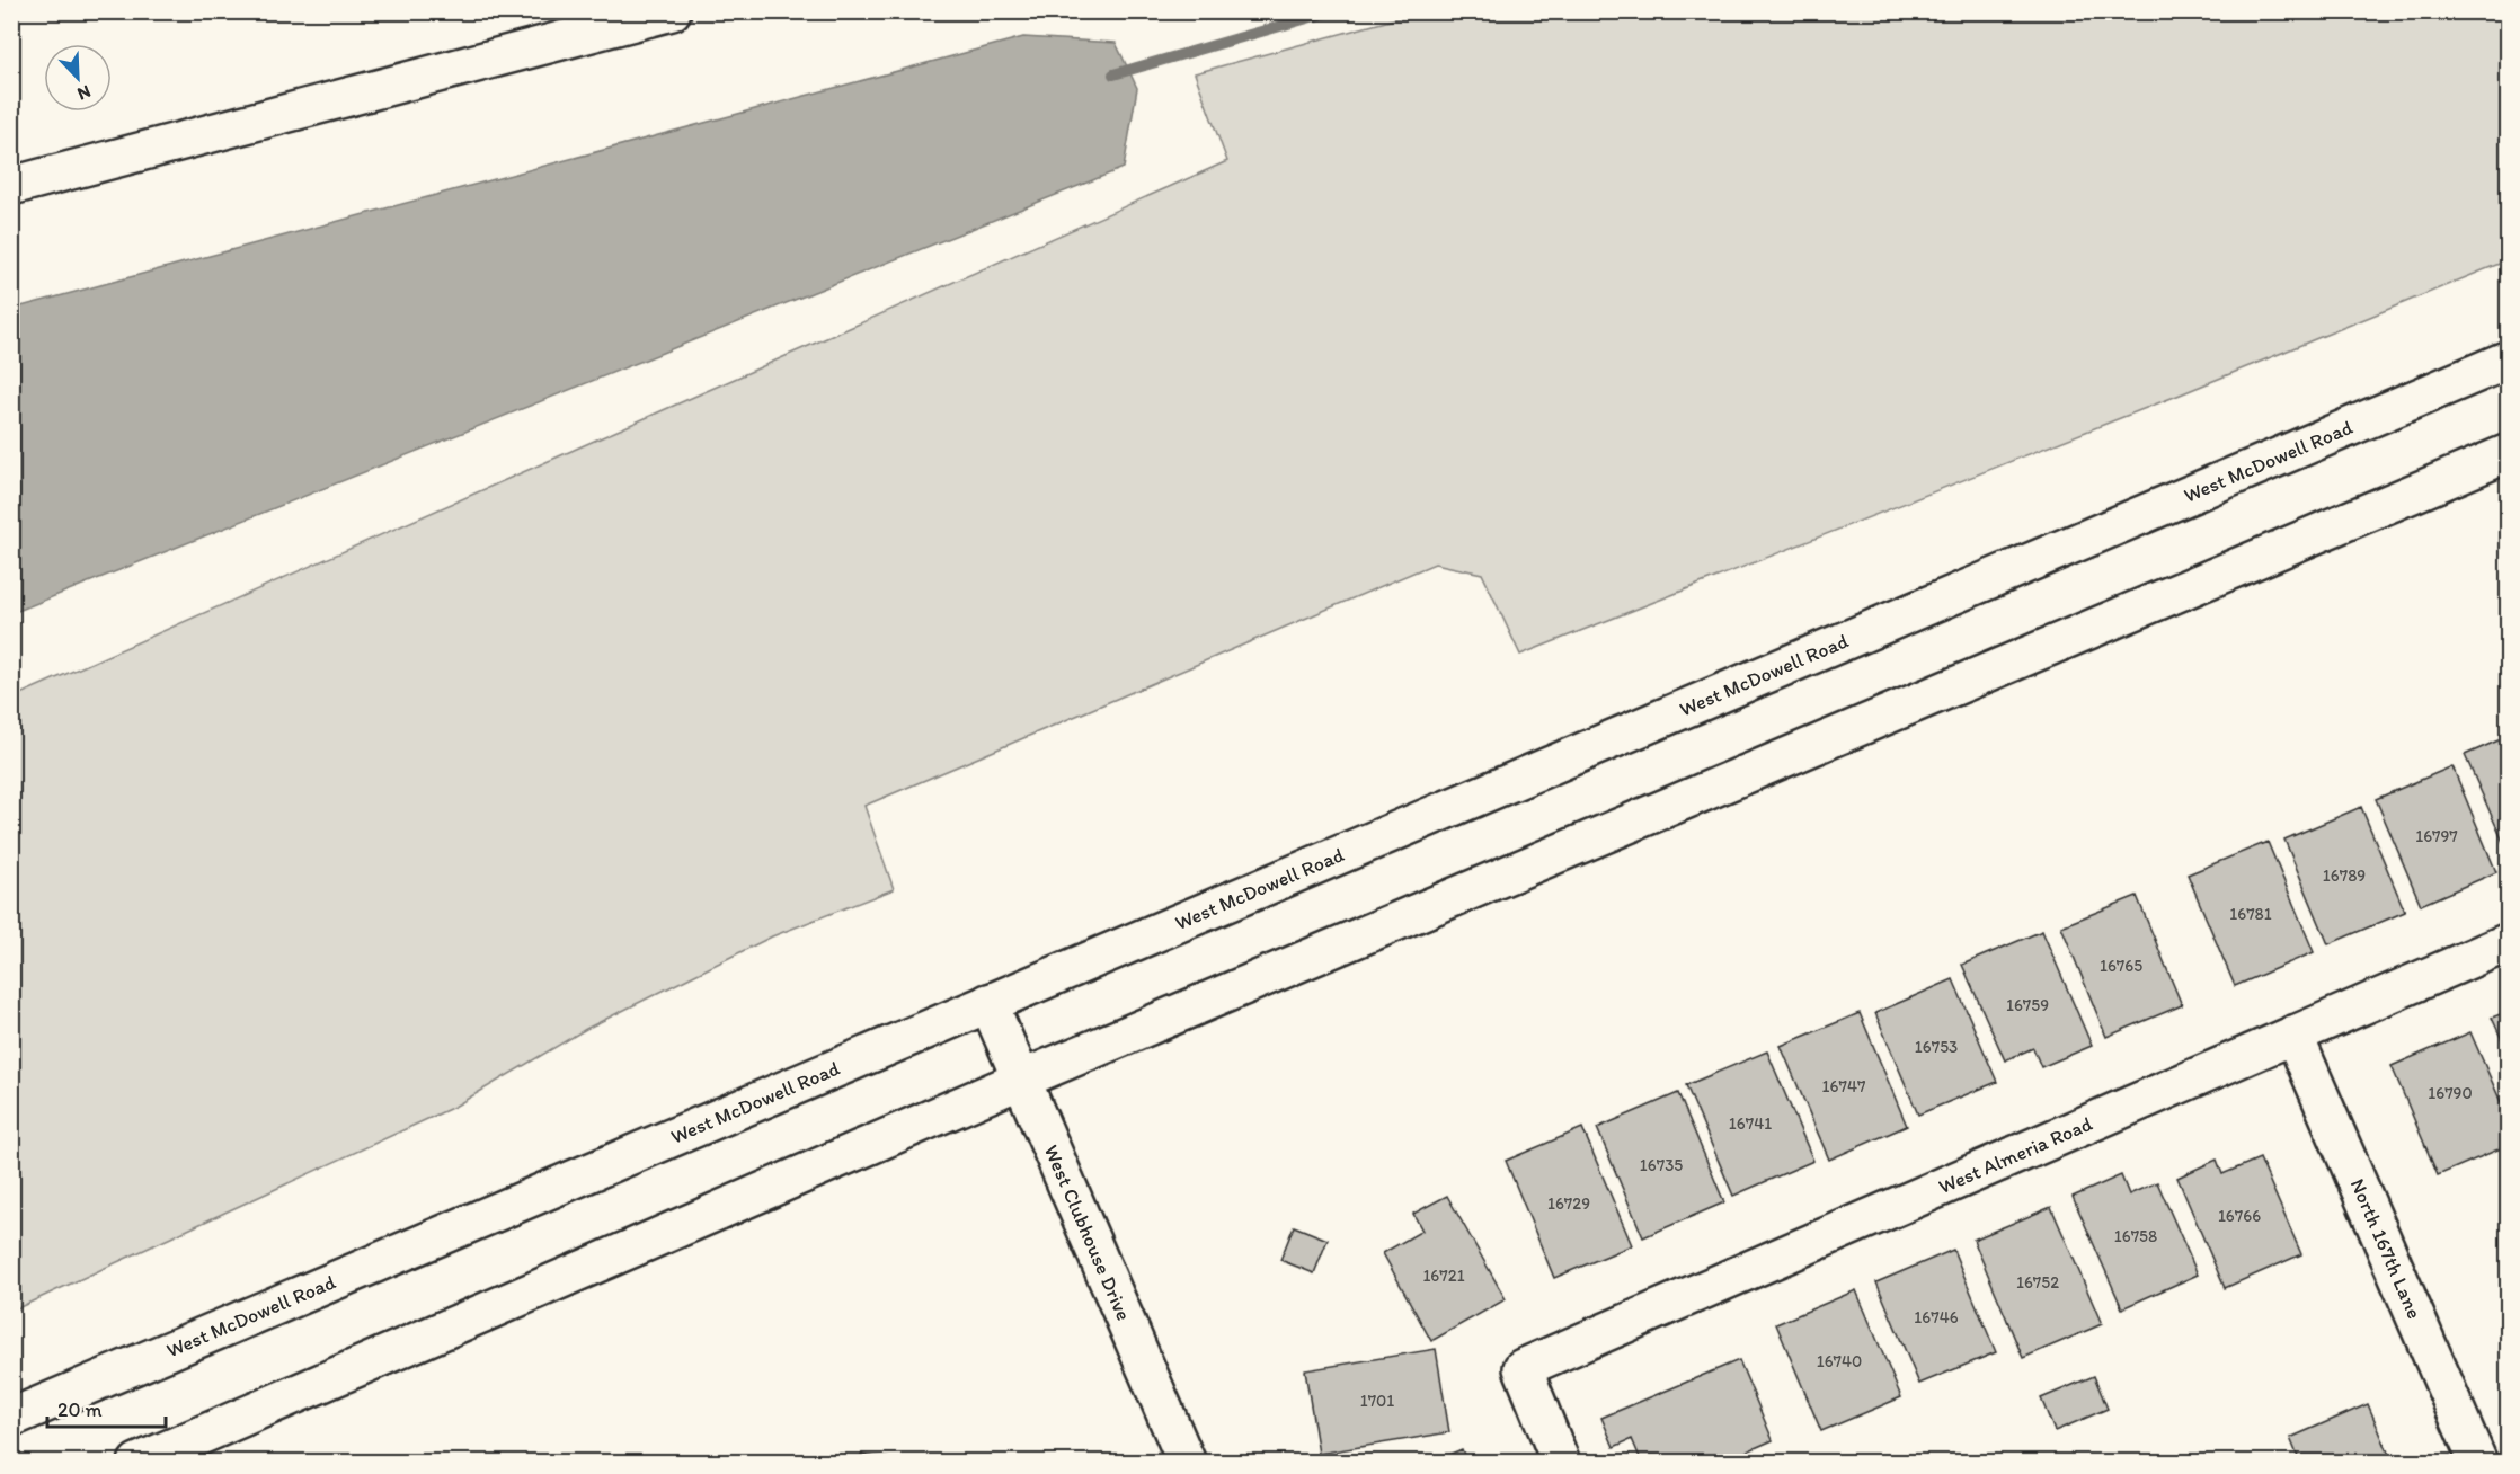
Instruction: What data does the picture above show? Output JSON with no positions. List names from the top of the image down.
{
  "streets": {
    "main road": [
      "West McDowell Road",
      "West Almeria Road",
      "West Clubhouse Drive",
      "North 167th Lane"
    ]
  },
  "crossings": [
    ["West McDowell Road", "West Clubhouse Drive"],
    ["West Almeria Road", "North 167th Lane"]
  ],
  "house_numbers": [
    "16797",
    "16789",
    "16781",
    "16765",
    "16759",
    "16753",
    "16747",
    "16790",
    "16741",
    "16735",
    "16729",
    "16766",
    "16758",
    "16721",
    "16752",
    "16746",
    "16740",
    "1701"
  ],
  "scale_bar": "20 m",
  "north": "bottom right"
}
